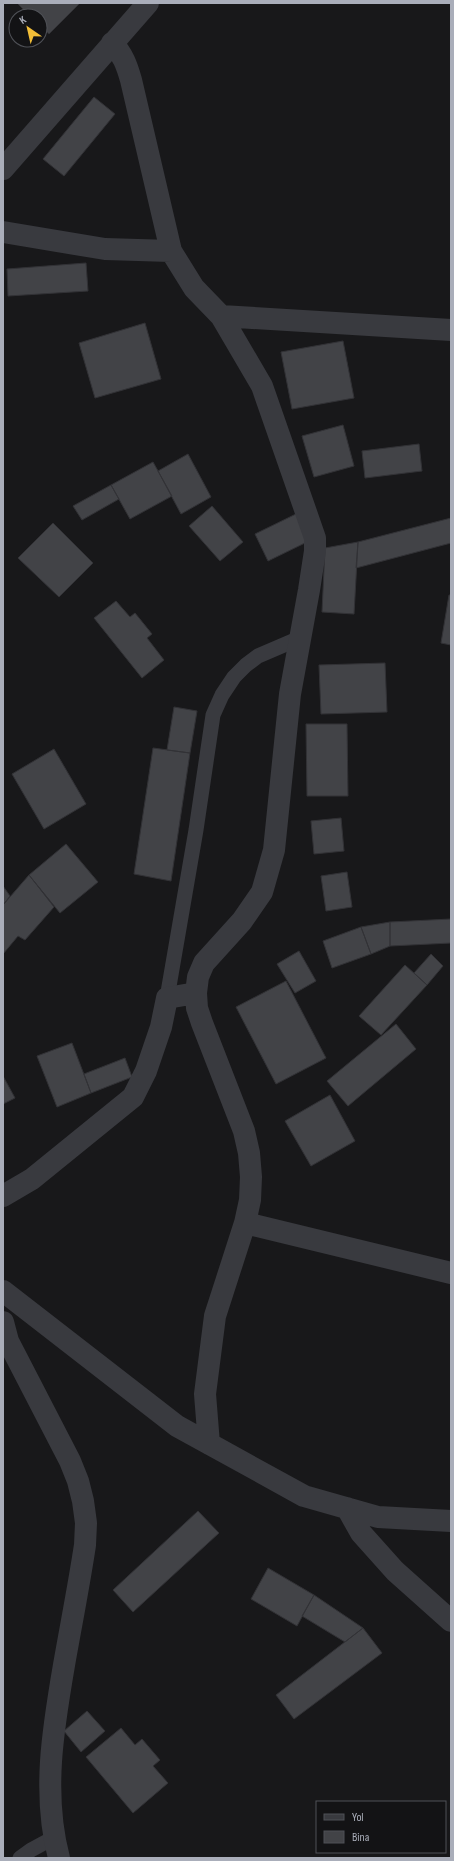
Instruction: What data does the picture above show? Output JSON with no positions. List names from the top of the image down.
{
  "legend": ["Yol", "Bina"],
  "north": "top left"
}
